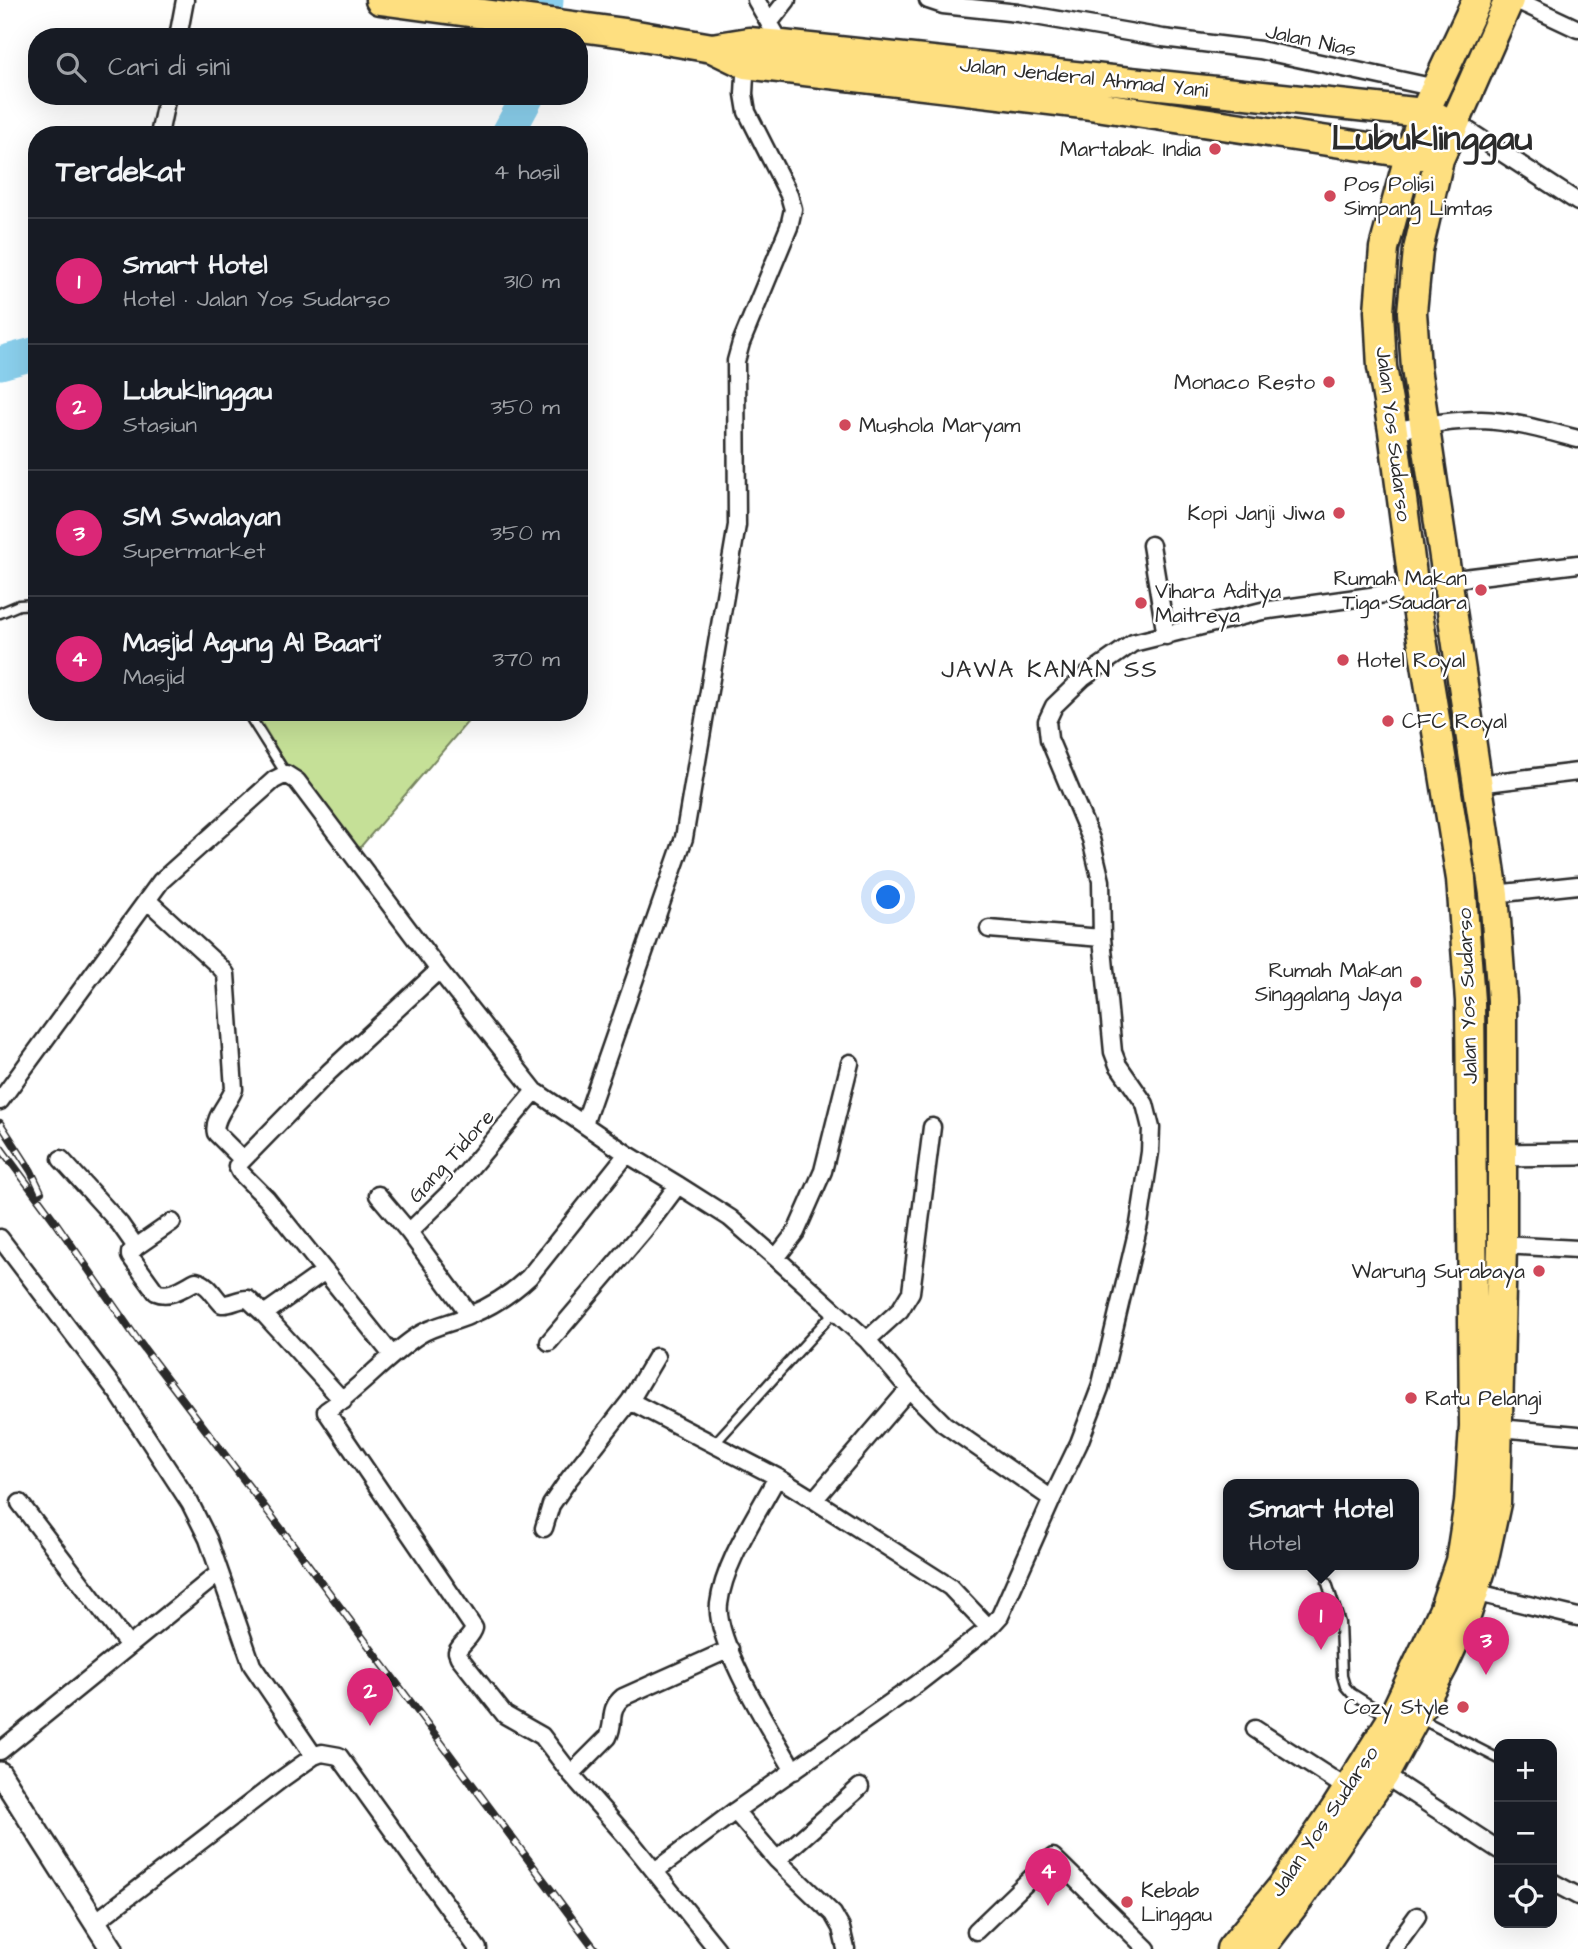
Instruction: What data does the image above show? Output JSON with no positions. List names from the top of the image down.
{
  "streets": {
    "highway": ["Jalan Jenderal Ahmad Yani", "Jalan Yos Sudarso"],
    "street": ["Jalan Nias", "Gang Tidore"]
  },
  "crossings": [
    ["Jalan Nias", "Jalan Yos Sudarso"],
    ["Jalan Jenderal Ahmad Yani", "Jalan Yos Sudarso"]
  ],
  "districts": ["Lubuklinggau", "JAWA KANAN SS"],
  "places": [
    "Martabak India",
    "Pos Polisi Simpang Limtas",
    "Monaco Resto",
    "Mushola Maryam",
    "Kopi Janji Jiwa",
    "Rumah Makan Tiga Saudara",
    "Vihara Aditya Maitreya",
    "Hotel Royal",
    "CFC Royal",
    "Rumah Makan Singgalang Jaya",
    "Warung Surabaya",
    "Ratu Pelangi",
    "Cozy Style",
    "Kebab Linggau"
  ],
  "page": {
    "search": "Cari di sini",
    "heading": ["Terdekat", "4 hasil"],
    "list": [
      {
        "mark": "1",
        "name": "Smart Hotel",
        "note": "Hotel · Jalan Yos Sudarso",
        "value": "310 m"
      },
      {
        "mark": "2",
        "name": "Lubuklinggau",
        "note": "Stasiun",
        "value": "350 m"
      },
      {
        "mark": "3",
        "name": "SM Swalayan",
        "note": "Supermarket",
        "value": "350 m"
      },
      {
        "mark": "4",
        "name": "Masjid Agung Al Baari'",
        "note": "Masjid",
        "value": "370 m"
      }
    ],
    "popup": ["Smart Hotel", "Hotel"],
    "pins": [
      "1",
      "3",
      "2",
      "4"
    ],
    "map_buttons": ["+", "−"]
  }
}
